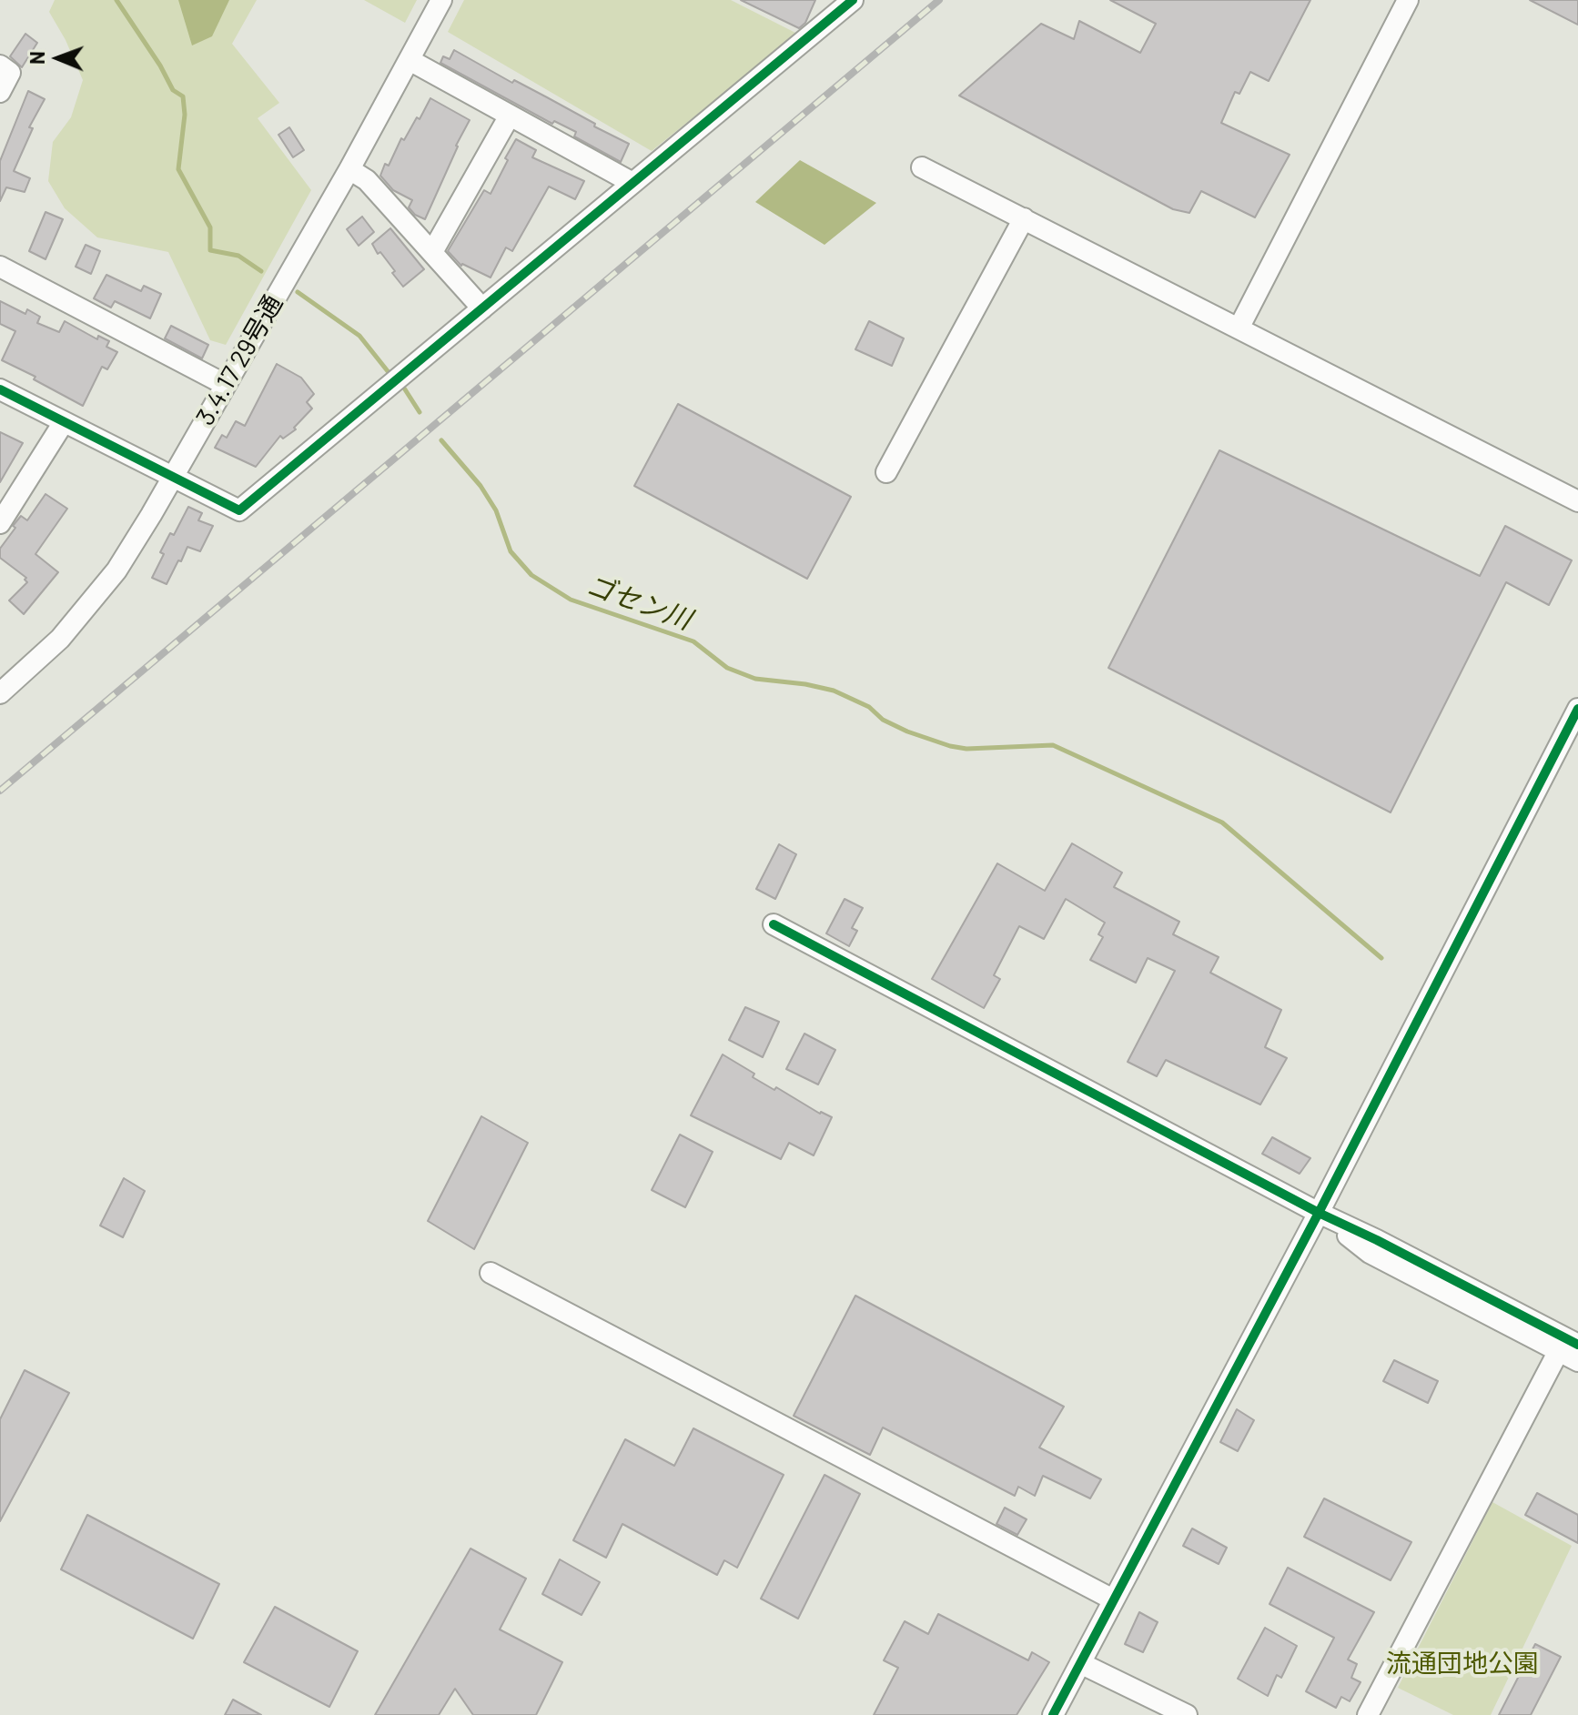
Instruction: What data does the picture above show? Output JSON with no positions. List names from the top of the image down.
{
  "streets": {
    "street": ["3.4.17 29号通"]
  },
  "water": ["ゴセン川"],
  "parks": ["流通団地公園"],
  "north": "left"
}
